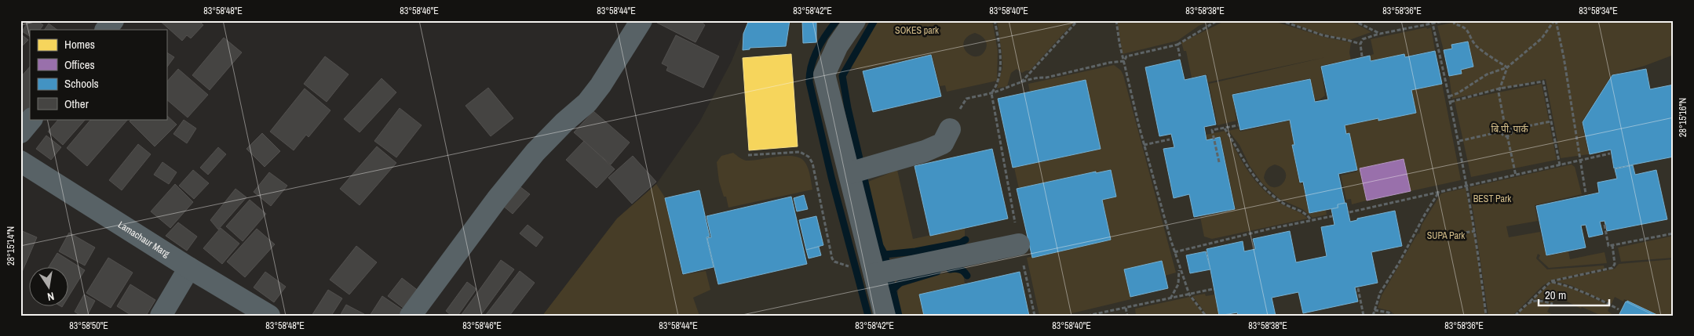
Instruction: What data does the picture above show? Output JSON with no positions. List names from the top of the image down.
{
  "streets": {
    "street": ["Lamachaur Marg"]
  },
  "parks": [
    "SOKES park",
    "बि.पी. पार्क",
    "BEST Park",
    "SUPA Park"
  ],
  "legend": [
    "Homes",
    "Offices",
    "Schools",
    "Other"
  ],
  "scale_bar": "20 m",
  "north": "bottom",
  "coordinates": [
    "83°58'48\"E",
    "83°58'46\"E",
    "83°58'44\"E",
    "83°58'42\"E",
    "83°58'40\"E",
    "83°58'38\"E",
    "83°58'36\"E",
    "83°58'34\"E",
    "28°15'16\"N",
    "28°15'14\"N",
    "83°58'50\"E"
  ]
}
